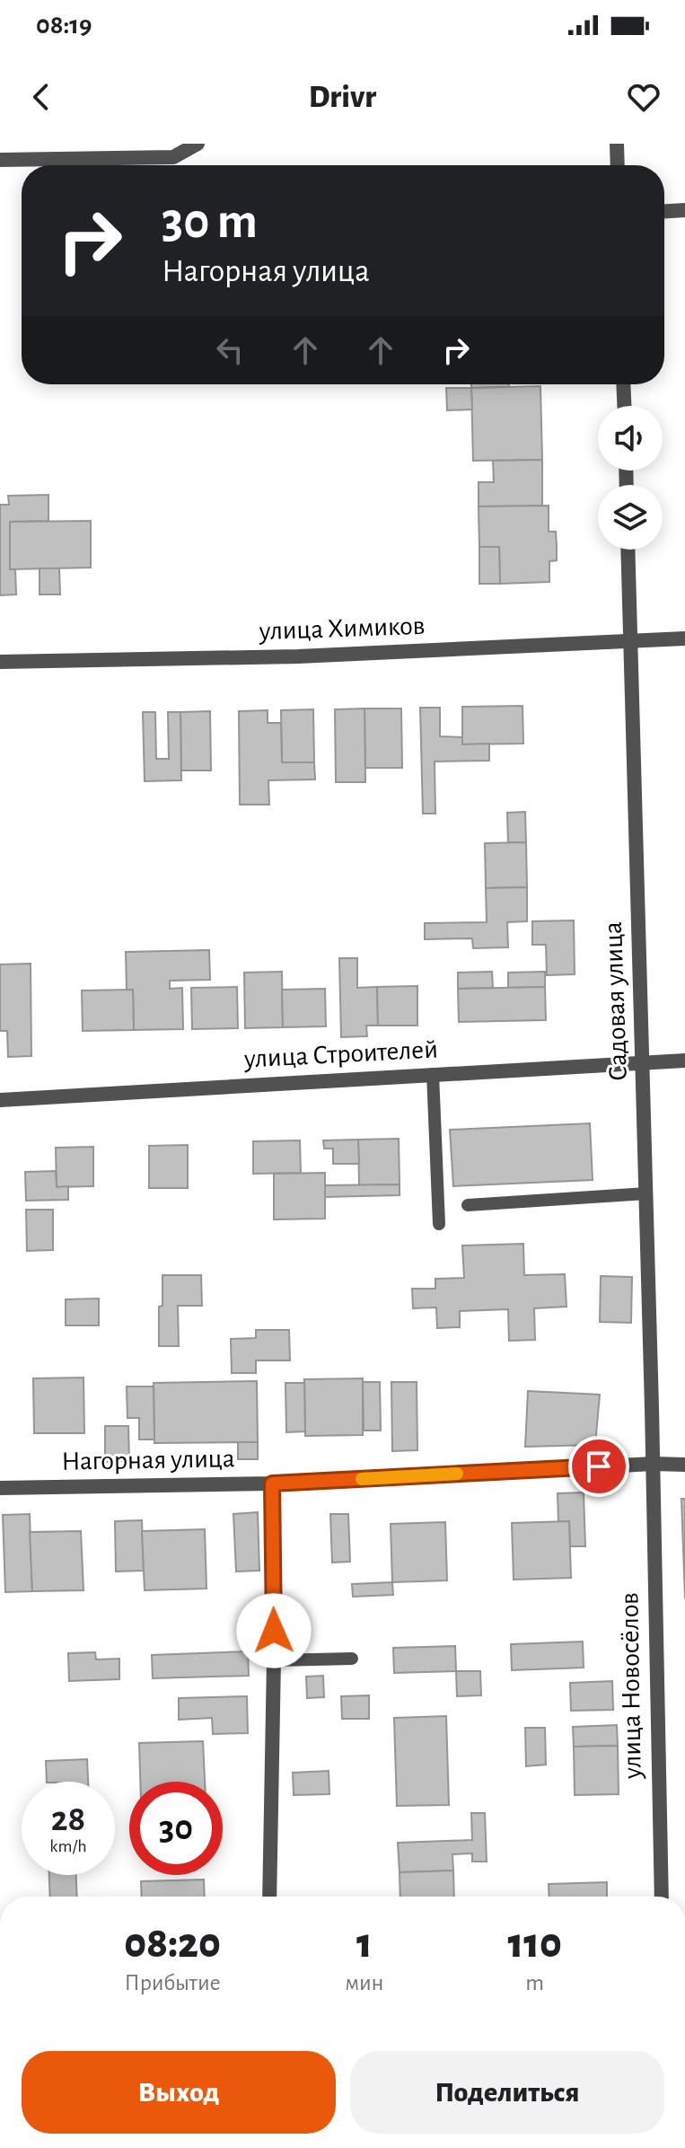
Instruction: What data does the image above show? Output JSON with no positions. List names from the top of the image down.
{
  "streets": {
    "street": [
      "улица Химиков",
      "Садовая улица",
      "улица Строителей",
      "Нагорная улица",
      "улица Новосёлов"
    ]
  },
  "crossings": [
    ["улица Химиков", "Садовая улица"],
    ["Садовая улица", "улица Строителей"],
    ["Садовая улица", "Нагорная улица"],
    ["Садовая улица", "улица Новосёлов"],
    ["Нагорная улица", "улица Новосёлов"]
  ],
  "page": {
    "status": "08:19",
    "header": "Drivr",
    "turn": ["30 m", "Нагорная улица"],
    "speed": "28 km/h",
    "limit": "30",
    "eta": [
      "08:20",
      "Прибытие",
      "1",
      "мин",
      "110",
      "m"
    ],
    "buttons": ["Выход", "Поделиться"]
  }
}
